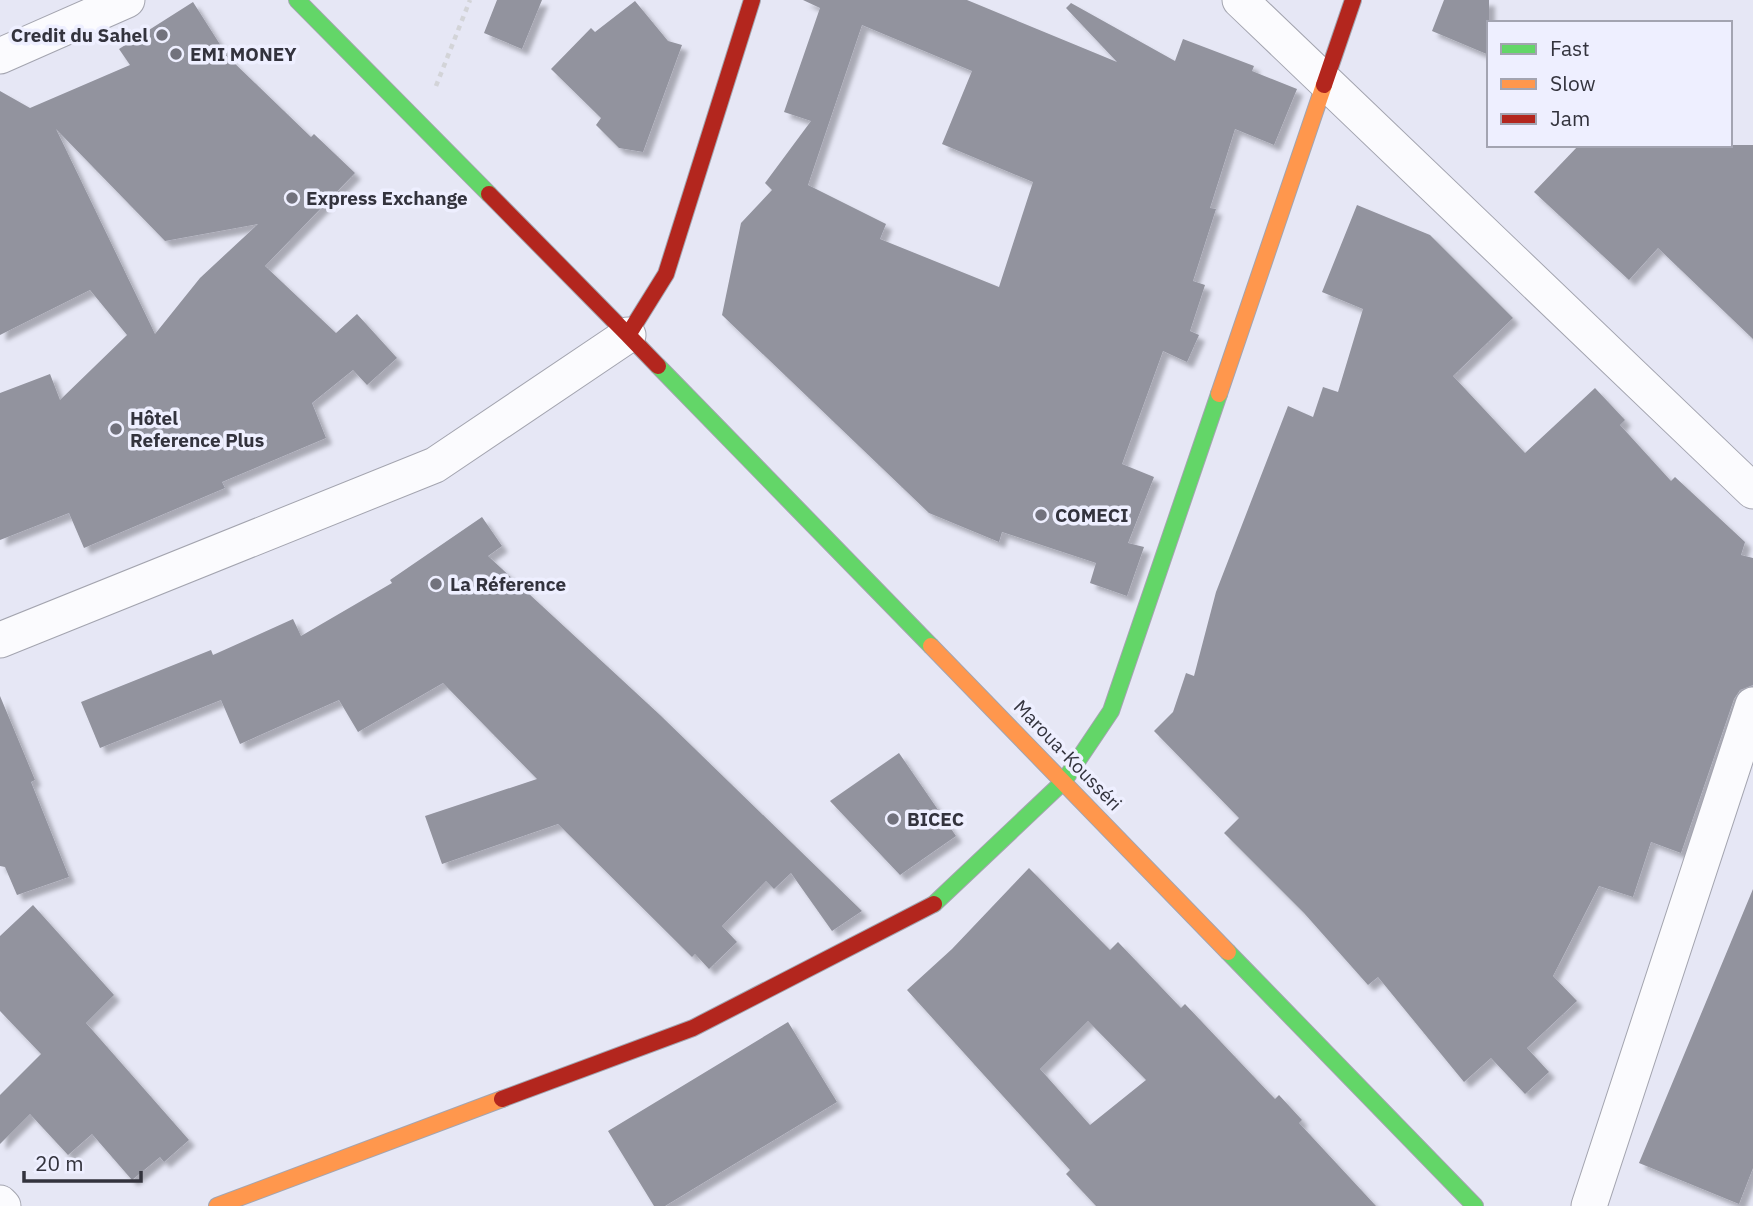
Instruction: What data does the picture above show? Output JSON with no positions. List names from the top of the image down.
{
  "streets": {
    "main road": ["Maroua-Kousséri"]
  },
  "places": [
    "Credit du Sahel",
    "EMI MONEY",
    "Express Exchange",
    "Hôtel Reference Plus",
    "COMECI",
    "La Réference",
    "BICEC"
  ],
  "legend": ["Fast", "Slow", "Jam"],
  "scale_bar": "20 m"
}
